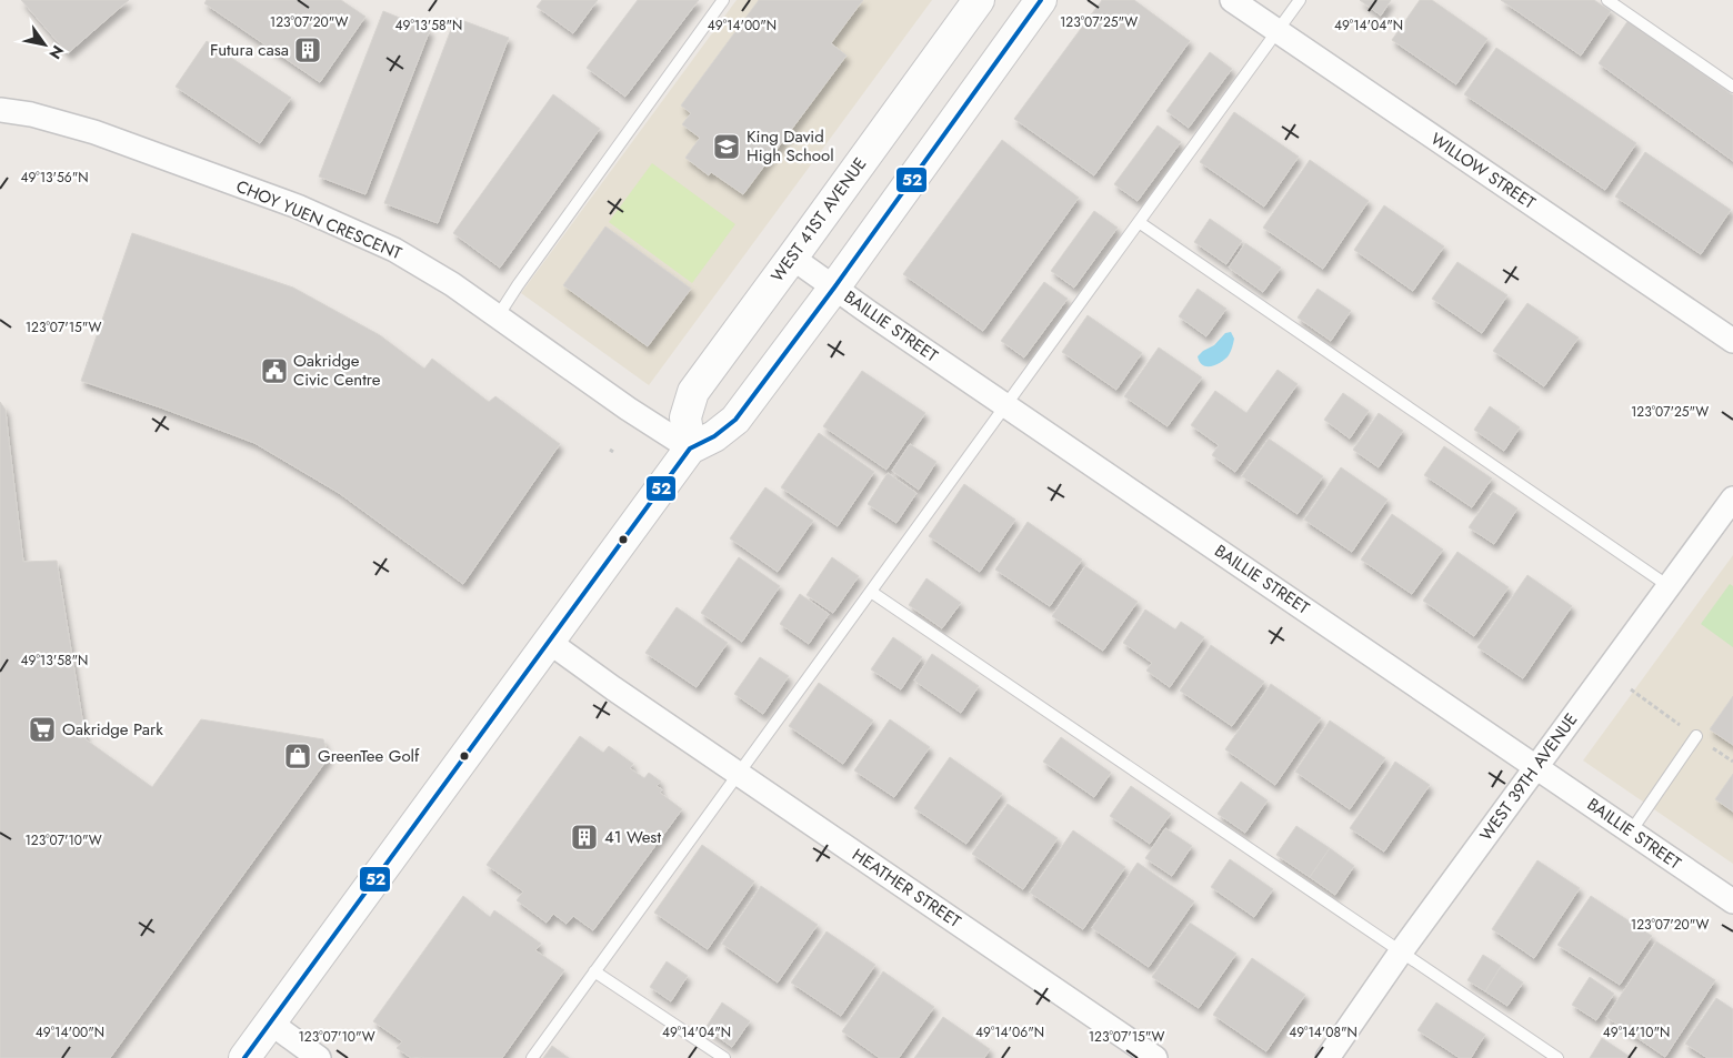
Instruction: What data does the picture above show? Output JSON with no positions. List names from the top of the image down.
{
  "streets": {
    "main road": ["WEST 41ST AVENUE"],
    "street": [
      "WILLOW STREET",
      "CHOY YUEN CRESCENT",
      "BAILLIE STREET",
      "WEST 39TH AVENUE",
      "HEATHER STREET"
    ]
  },
  "crossings": [
    ["CHOY YUEN CRESCENT", "WEST 41ST AVENUE"],
    ["WEST 41ST AVENUE", "BAILLIE STREET"],
    ["BAILLIE STREET", "WEST 39TH AVENUE"]
  ],
  "places": {
    "building": ["Futura casa", "41 West"],
    "school or university": ["King David High School"],
    "public building": ["Oakridge Civic Centre"],
    "supermarket": ["Oakridge Park"],
    "shop": ["GreenTee Golf"]
  },
  "lines": ["transit line 52"],
  "north": "bottom right",
  "coordinates": [
    "123°07'25\"W",
    "123°07'20\"W",
    "49°13'58\"N",
    "49°14'00\"N",
    "49°14'04\"N",
    "49°13'56\"N",
    "123°07'15\"W",
    "123°07'10\"W",
    "49°14'06\"N",
    "49°14'08\"N",
    "49°14'10\"N"
  ]
}
